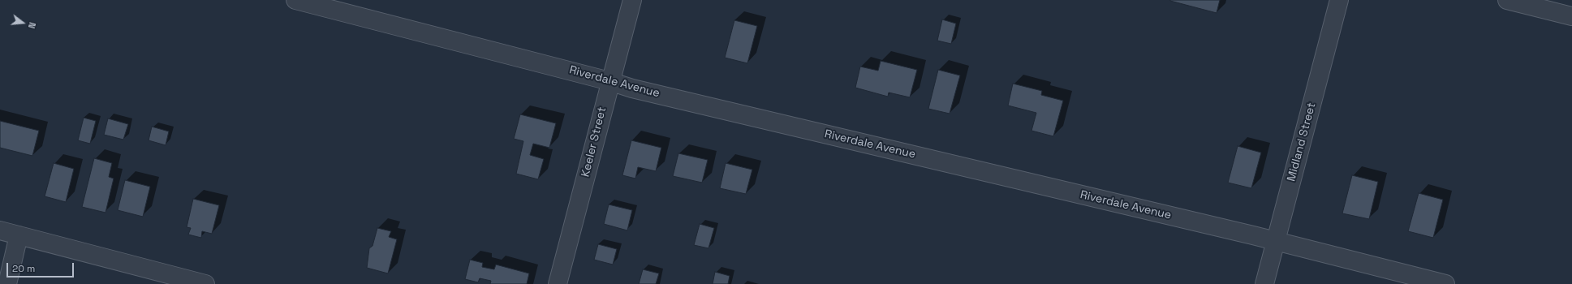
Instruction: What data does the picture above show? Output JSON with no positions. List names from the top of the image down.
{
  "streets": {
    "street": ["Riverdale Avenue", "Keeler Street", "Midland Street"]
  },
  "crossings": [
    ["Riverdale Avenue", "Keeler Street"],
    ["Riverdale Avenue", "Midland Street"]
  ],
  "scale_bar": "20 m",
  "north": "right"
}
